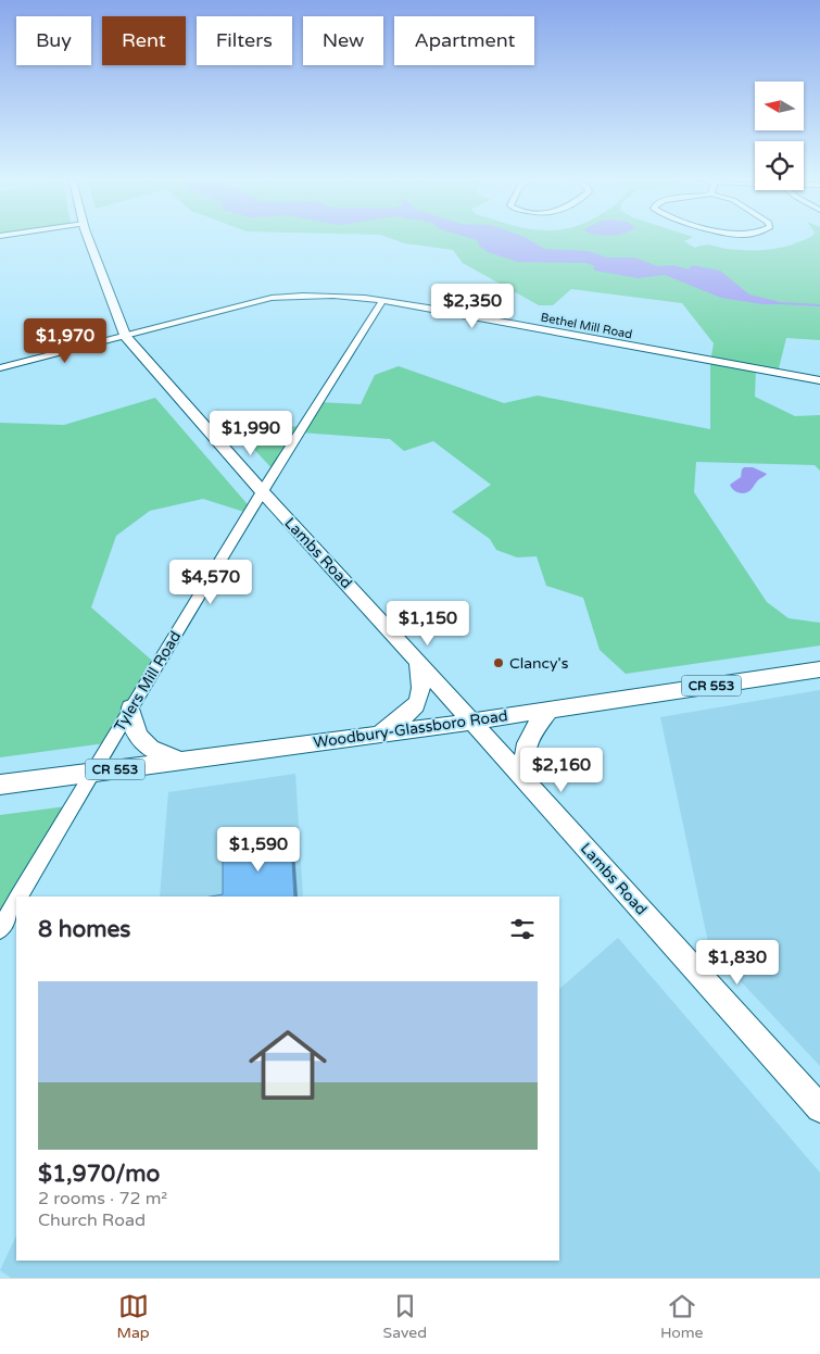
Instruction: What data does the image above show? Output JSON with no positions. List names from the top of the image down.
{
  "streets": {
    "main road": ["Lambs Road", "CR 553", "Woodbury-Glassboro Road"],
    "street": ["Bethel Mill Road", "Tylers Mill Road"]
  },
  "crossings": [
    ["Bethel Mill Road", "Lambs Road"],
    ["Bethel Mill Road", "Tylers Mill Road"],
    ["Lambs Road", "Tylers Mill Road"],
    ["Lambs Road", "Woodbury-Glassboro Road"],
    ["Tylers Mill Road", "Woodbury-Glassboro Road"]
  ],
  "places": ["Clancy's"],
  "north": "left",
  "page": {
    "chip": [
      "Buy",
      "Rent",
      "Filters",
      "New",
      "Apartment"
    ],
    "price": [
      "$2,350",
      "$1,970",
      "$1,990",
      "$4,570",
      "$1,150",
      "$2,160",
      "$1,590",
      "$1,830"
    ],
    "heading": "8 homes",
    "list": [
      {
        "name": "$1,970/mo",
        "note": "2 rooms · 72 m² · Church Road"
      }
    ],
    "tabs": ["Map", "Saved", "Home"]
  }
}
